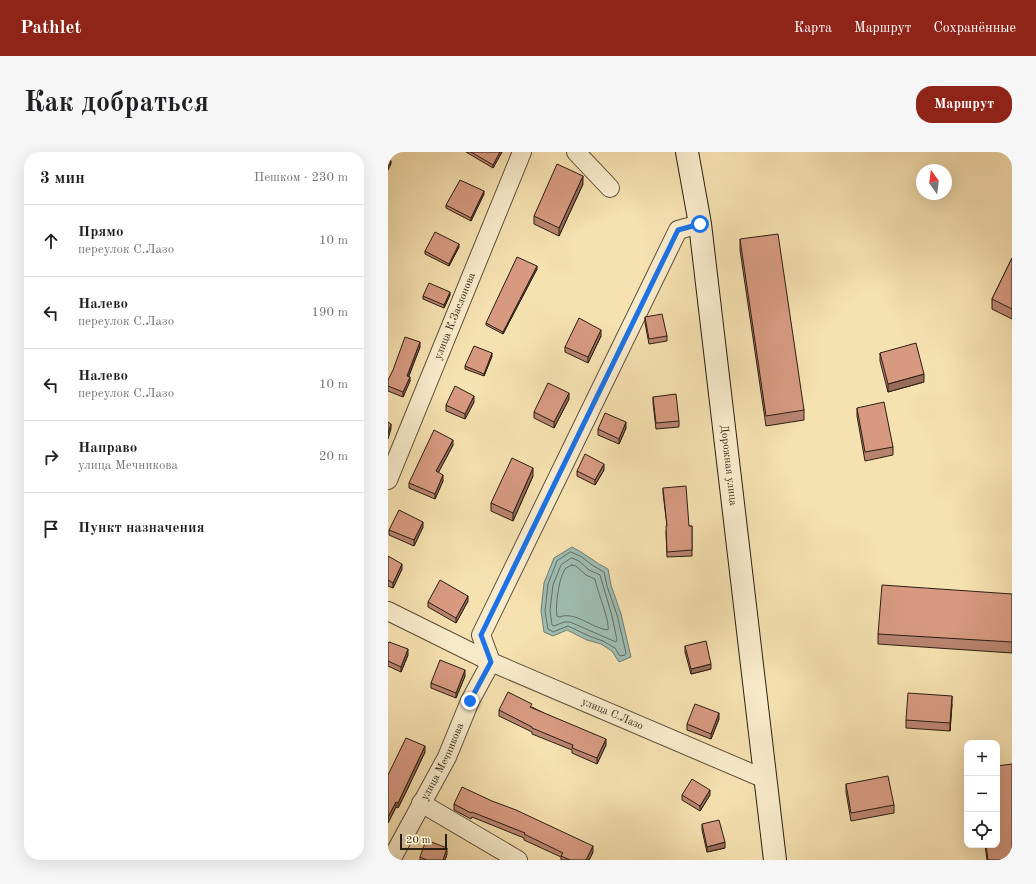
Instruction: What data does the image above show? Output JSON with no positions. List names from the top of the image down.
{
  "streets": {
    "street": [
      "улица К.Заслонова",
      "Дорожная улица",
      "улица С.Лазо",
      "улица Мечникова"
    ]
  },
  "crossings": [
    ["Дорожная улица", "улица С.Лазо"],
    ["улица С.Лазо", "улица Мечникова"]
  ],
  "scale_bar": "20 m",
  "north": "top",
  "page": {
    "header": "Pathlet",
    "nav": ["Карта", "Маршрут", "Сохранённые"],
    "buttons": "Маршрут",
    "title": "Как добраться",
    "heading": ["3 мин", "Пешком · 230 m"],
    "list": [
      ["Прямо", "переулок С.Лазо", "10 m"],
      ["Налево", "переулок С.Лазо", "190 m"],
      ["Налево", "переулок С.Лазо", "10 m"],
      ["Направо", "улица Мечникова", "20 m"],
      "Пункт назначения"
    ],
    "map_buttons": ["+", "−"],
    "scale": "20 m"
  }
}
